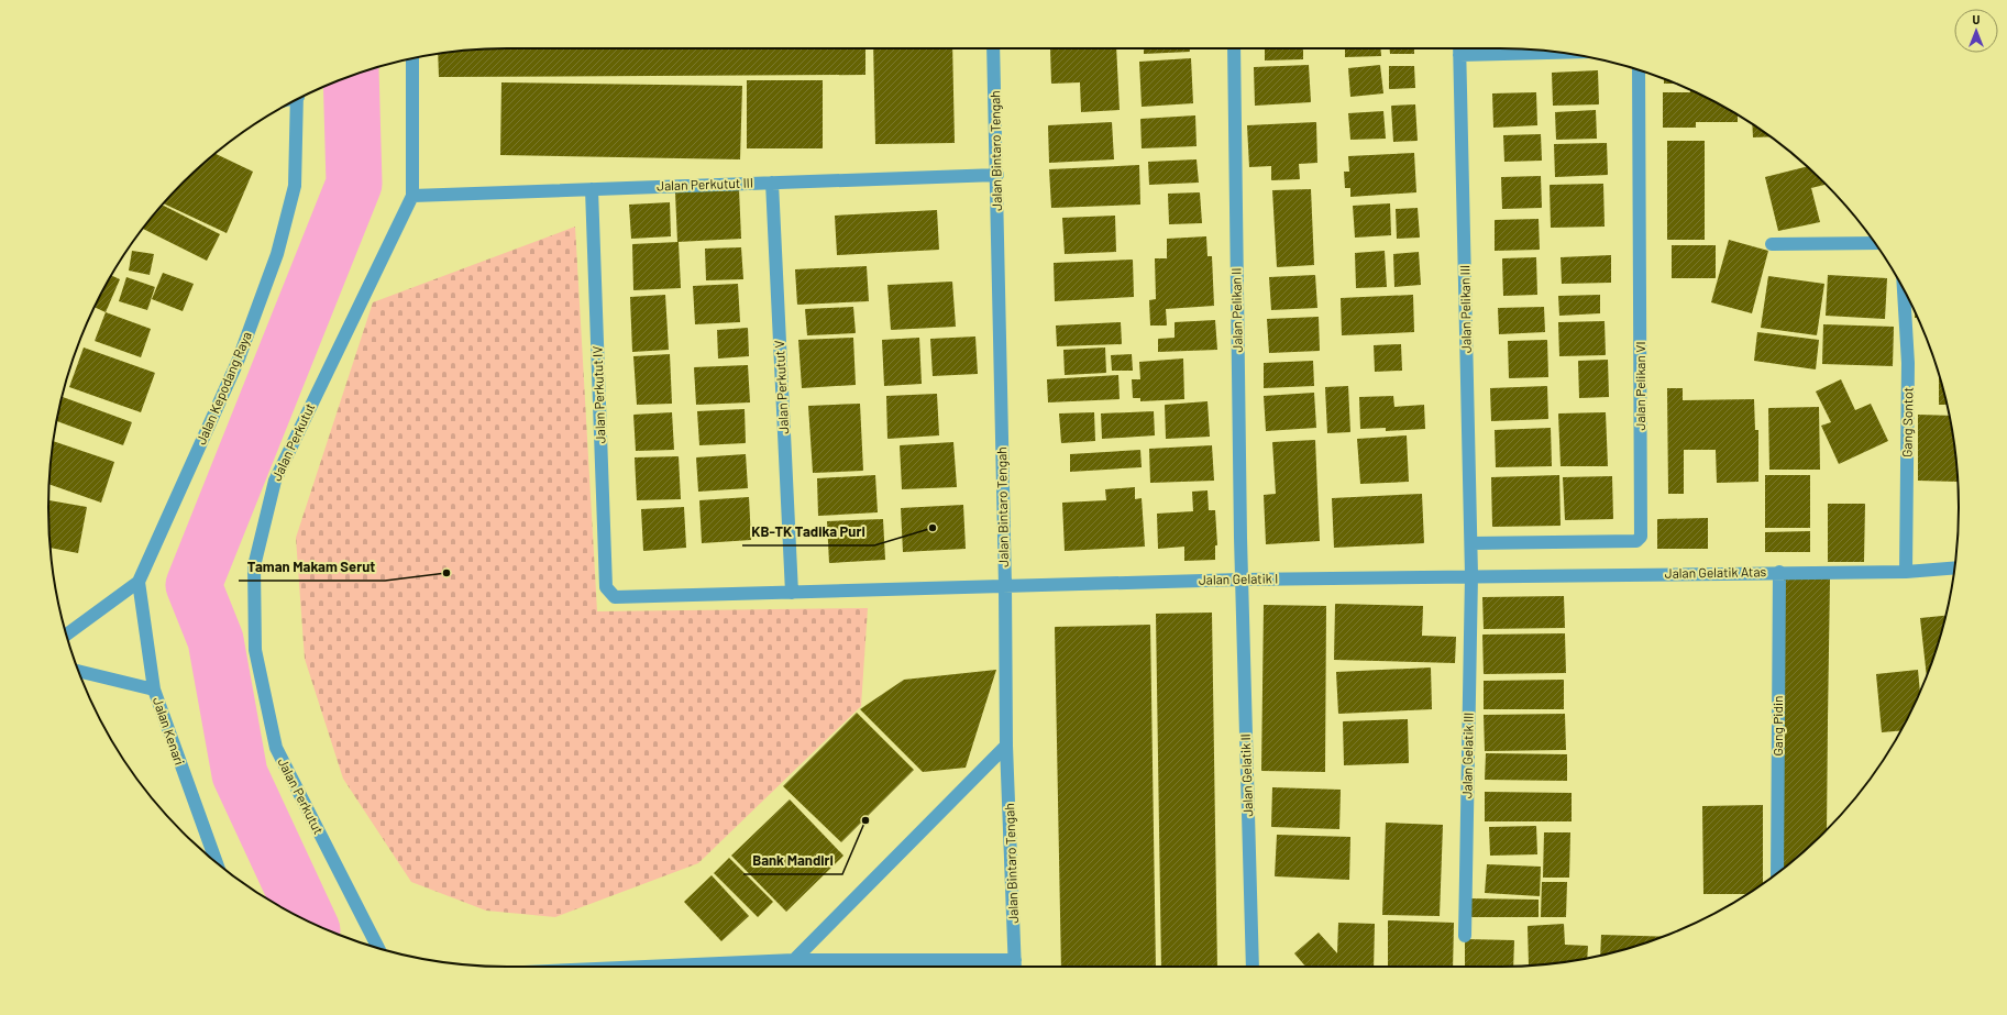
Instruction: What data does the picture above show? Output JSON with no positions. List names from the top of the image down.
{
  "streets": {
    "street": [
      "Jalan Bintaro Tengah",
      "Jalan Perkutut III",
      "Jalan Pelikan III",
      "Jalan Pelikan II",
      "Jalan Pelikan VI",
      "Jalan Perkutut V",
      "Jalan Kepodang Raya",
      "Jalan Perkutut IV",
      "Gang Sontot",
      "Jalan Perkutut",
      "Jalan Gelatik Atas",
      "Jalan Gelatik I",
      "Gang Pidin",
      "Jalan Kenari",
      "Jalan Gelatik III",
      "Jalan Gelatik II"
    ]
  },
  "crossings": [
    ["Jalan Bintaro Tengah", "Jalan Perkutut III"],
    ["Jalan Bintaro Tengah", "Jalan Gelatik I"],
    ["Jalan Perkutut III", "Jalan Perkutut V"],
    ["Jalan Perkutut III", "Jalan Perkutut IV"],
    ["Jalan Perkutut III", "Jalan Perkutut"],
    ["Jalan Pelikan III", "Jalan Pelikan VI"],
    ["Jalan Pelikan III", "Jalan Gelatik Atas"],
    ["Jalan Pelikan III", "Jalan Gelatik I"],
    ["Jalan Pelikan III", "Jalan Gelatik III"],
    ["Jalan Pelikan II", "Jalan Gelatik I"],
    ["Jalan Pelikan II", "Jalan Gelatik II"],
    ["Jalan Perkutut V", "Jalan Gelatik I"],
    ["Jalan Kepodang Raya", "Jalan Kenari"],
    ["Jalan Perkutut IV", "Jalan Gelatik I"],
    ["Gang Sontot", "Jalan Gelatik Atas"],
    ["Jalan Gelatik Atas", "Jalan Gelatik I"],
    ["Jalan Gelatik Atas", "Gang Pidin"],
    ["Jalan Gelatik Atas", "Jalan Gelatik III"],
    ["Jalan Gelatik I", "Jalan Gelatik III"],
    ["Jalan Gelatik I", "Jalan Gelatik II"]
  ],
  "places": ["KB-TK Tadika Puri", "Taman Makam Serut", "Bank Mandiri"],
  "north": "top"
}
